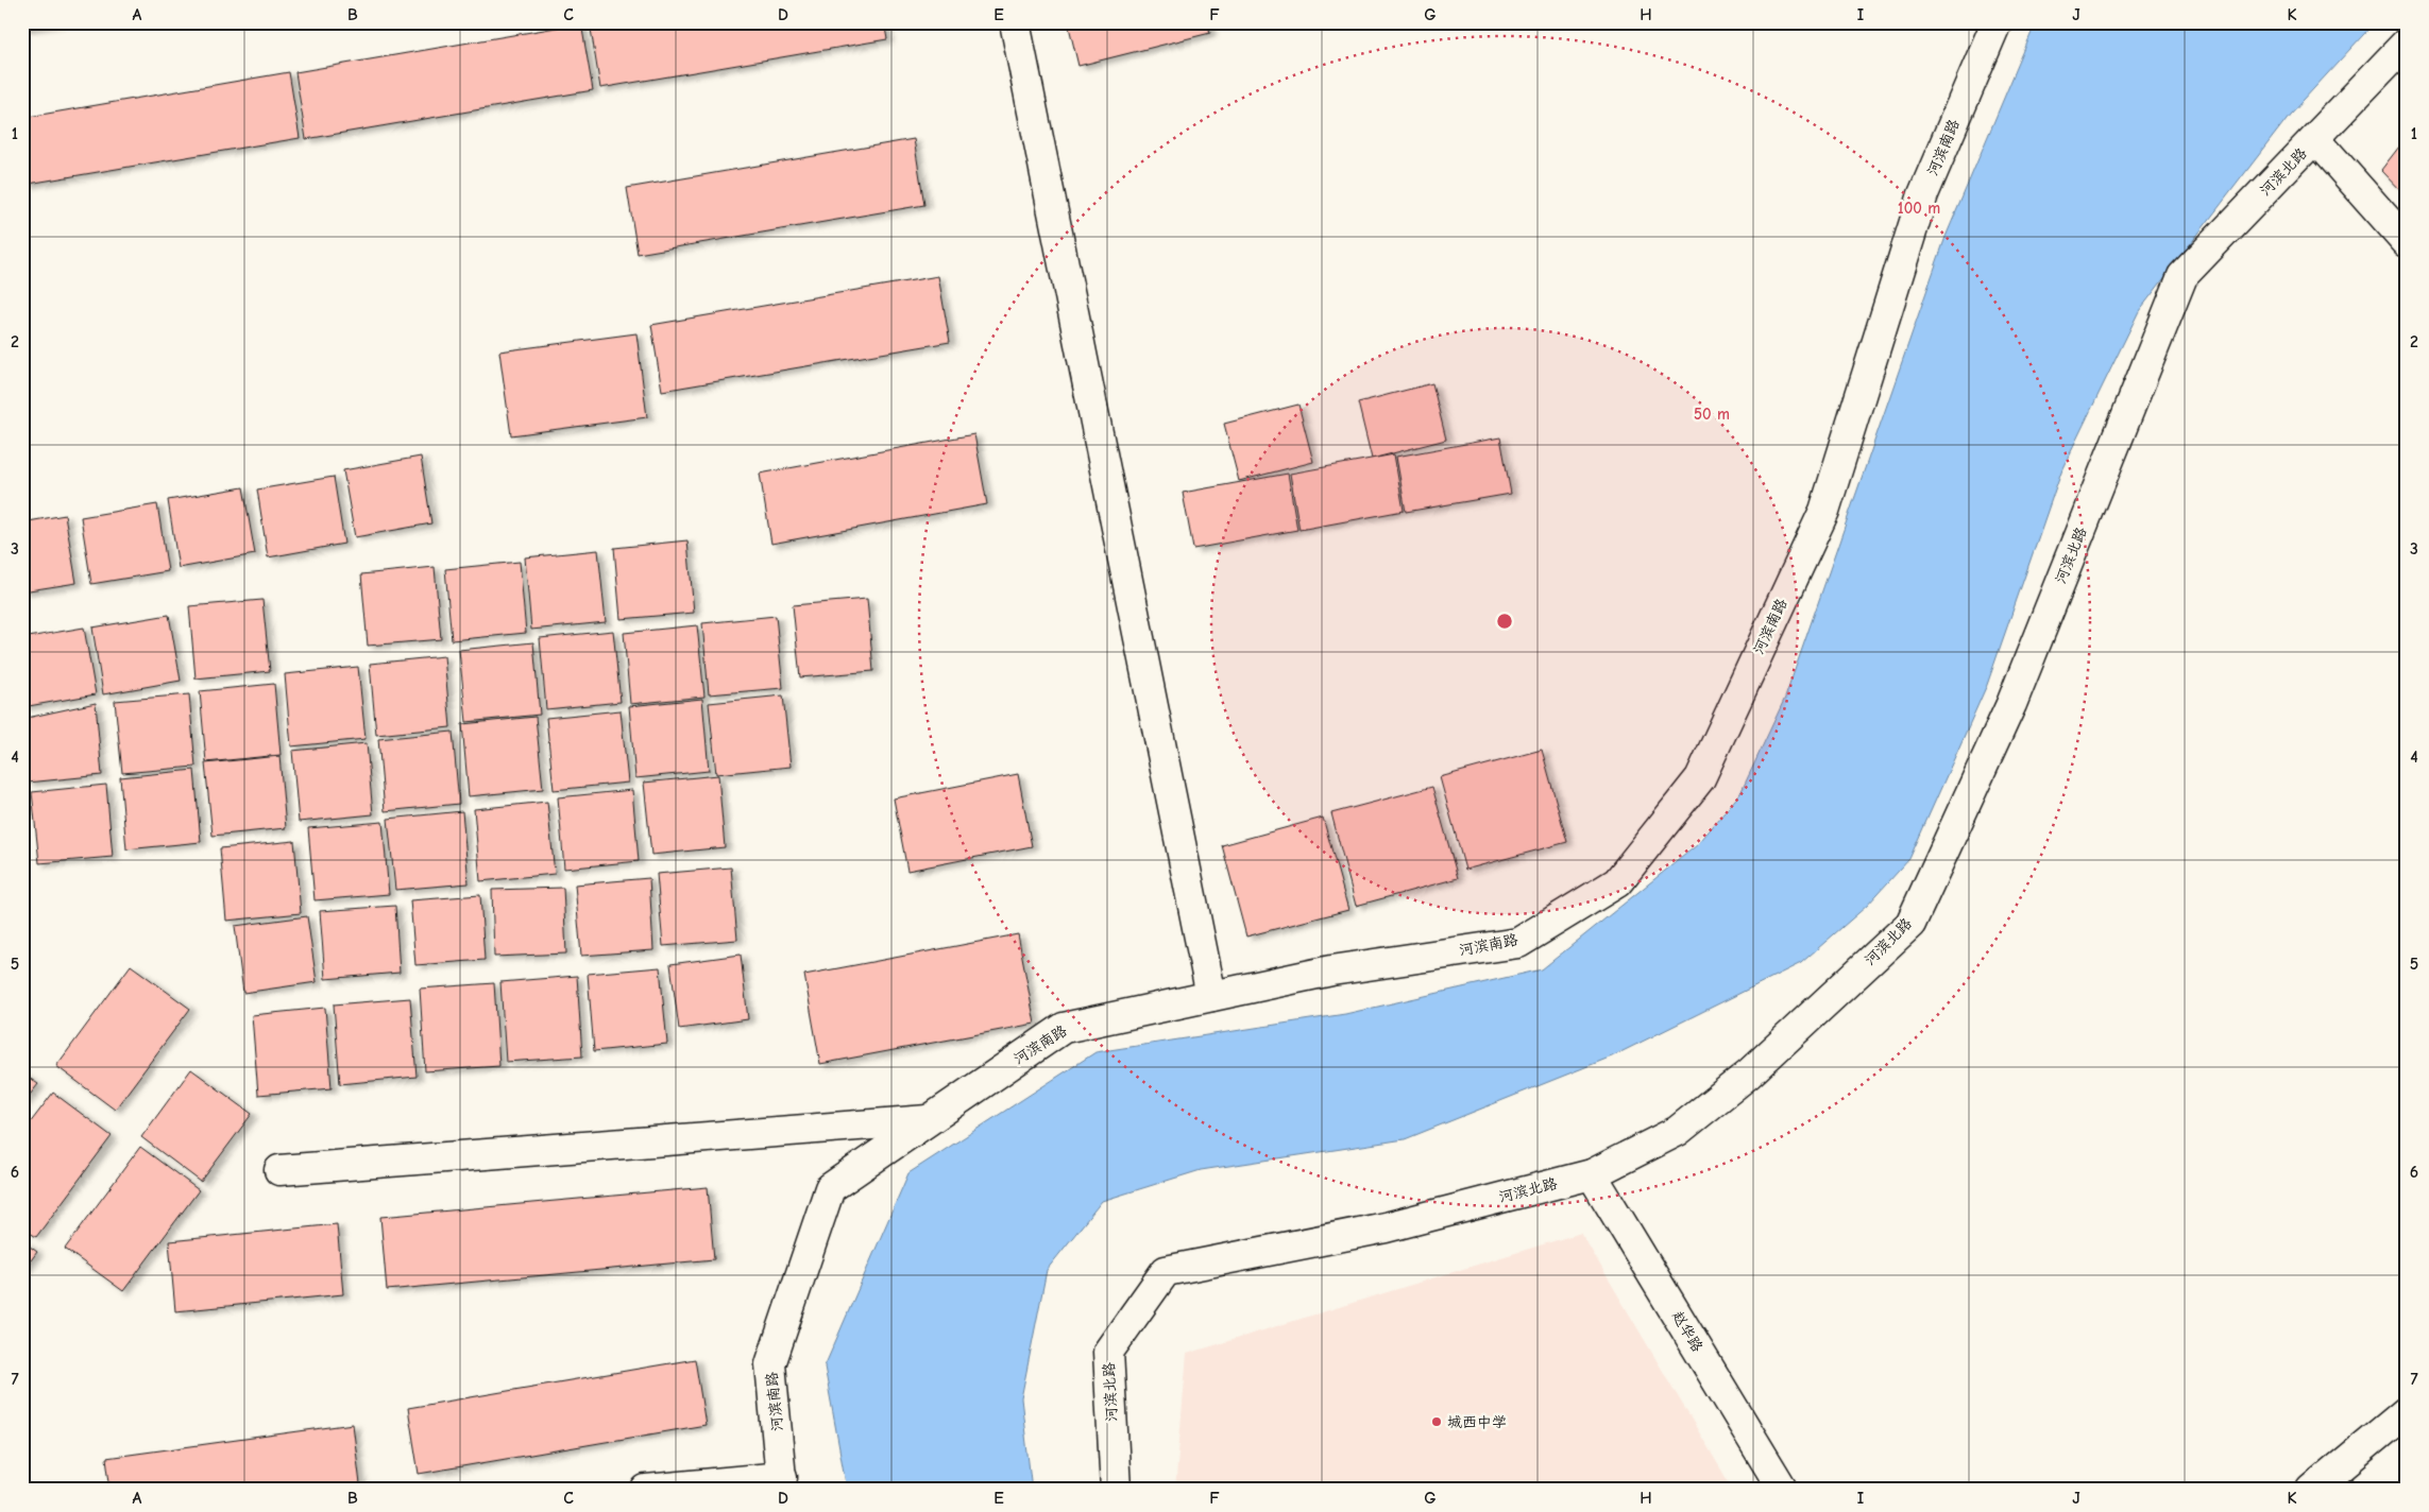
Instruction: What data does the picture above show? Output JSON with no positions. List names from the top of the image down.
{
  "streets": {
    "street": ["河滨南路", "河滨北路", "赵华路"]
  },
  "crossings": [
    ["河滨北路", "赵华路"]
  ],
  "places": ["城西中学"],
  "grid": {
    "columns": [
      "A",
      "B",
      "C",
      "D",
      "E",
      "F",
      "G",
      "H",
      "I",
      "J",
      "K"
    ],
    "rows": [
      "1",
      "2",
      "3",
      "4",
      "5",
      "6",
      "7"
    ]
  },
  "rings": ["100 m", "50 m"]
}
